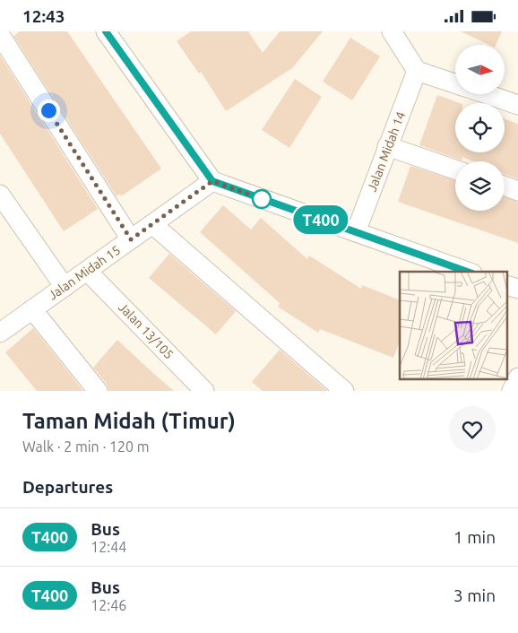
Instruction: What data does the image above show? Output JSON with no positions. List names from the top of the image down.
{
  "streets": {
    "street": ["Jalan Midah 14", "Jalan Midah 15", "Jalan 13/105"]
  },
  "crossings": [
    ["Jalan Midah 15", "Jalan 13/105"]
  ],
  "lines": ["bus line T400"],
  "north": "right",
  "page": {
    "status": "12:43",
    "on_map": "T400",
    "heading": [
      ["Taman Midah (Timur)", "Walk · 2 min · 120 m"],
      "Departures"
    ],
    "list": [
      {
        "mark": "T400",
        "name": "Bus",
        "note": "12:44",
        "value": "1 min"
      },
      {
        "mark": "T400",
        "name": "Bus",
        "note": "12:46",
        "value": "3 min"
      }
    ]
  }
}
